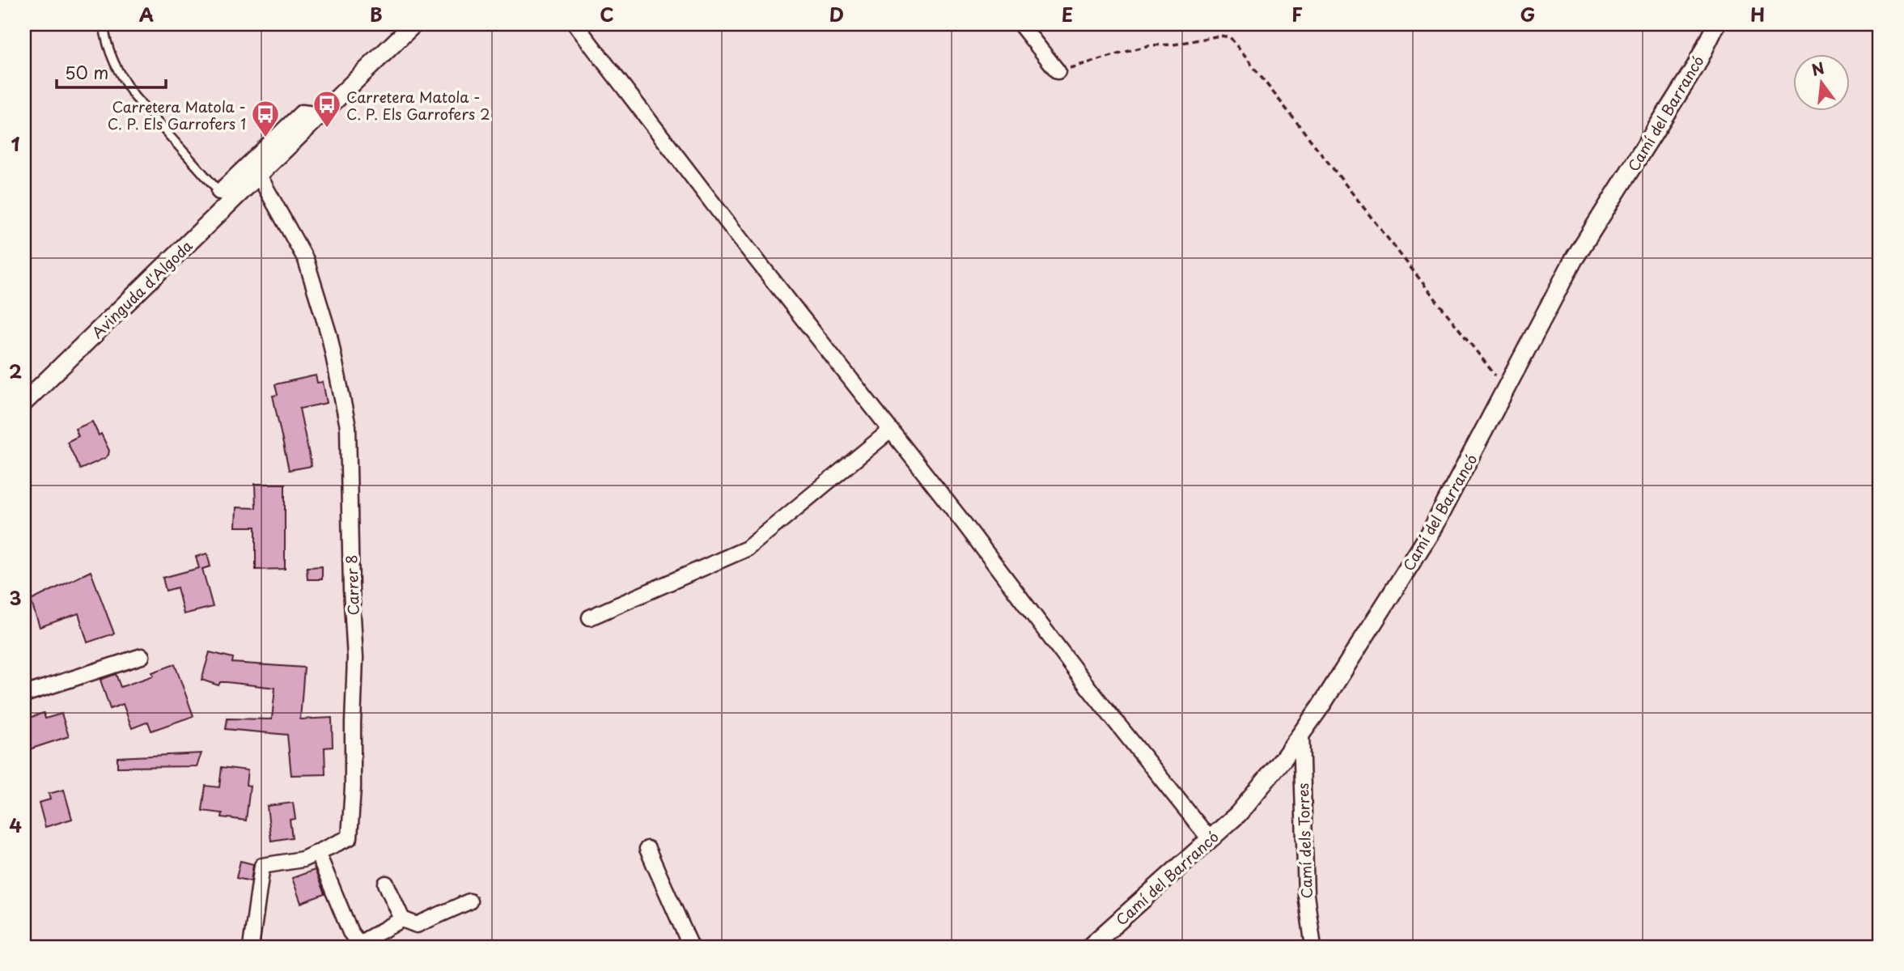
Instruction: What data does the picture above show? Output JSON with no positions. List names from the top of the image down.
{
  "streets": {
    "street": [
      "Camí del Barrancó",
      "Avinguda d'Algoda",
      "Carrer 8",
      "Camí dels Torres"
    ]
  },
  "crossings": [
    ["Camí del Barrancó", "Camí dels Torres"],
    ["Avinguda d'Algoda", "Carrer 8"]
  ],
  "places": {
    "bus stop": ["Carretera Matola - C. P. Els Garrofers 2", "Carretera Matola - C. P. Els Garrofers 1"]
  },
  "scale_bar": "50 m",
  "north": "top",
  "grid": {
    "columns": [
      "A",
      "B",
      "C",
      "D",
      "E",
      "F",
      "G",
      "H"
    ],
    "rows": [
      "1",
      "2",
      "3",
      "4"
    ]
  }
}
